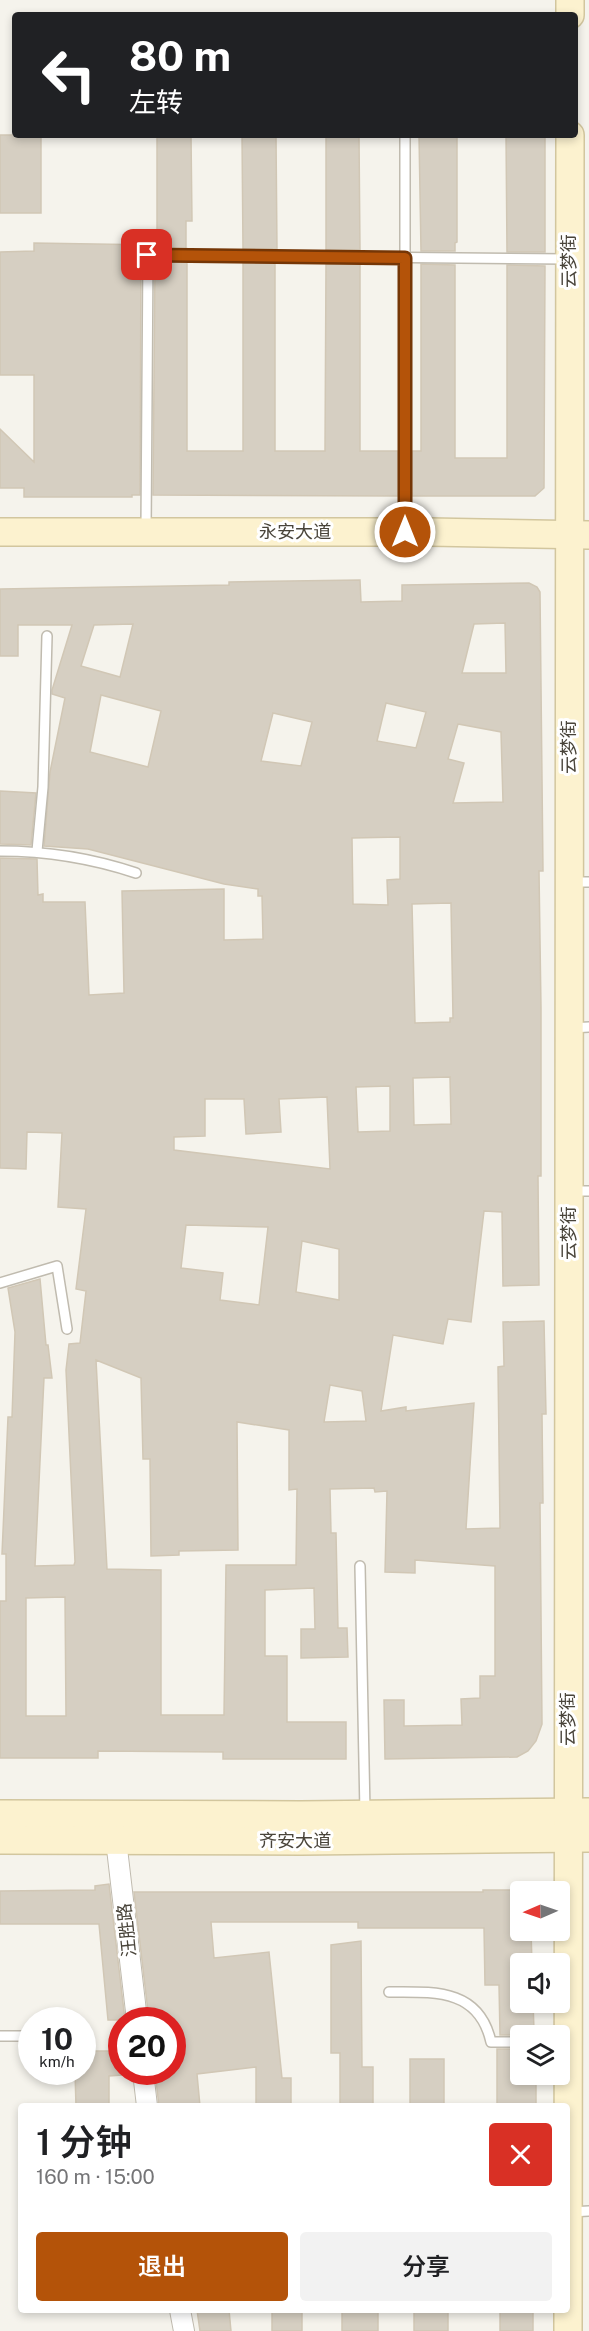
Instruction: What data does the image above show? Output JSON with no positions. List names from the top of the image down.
{
  "streets": {
    "street": [
      "云梦街",
      "永安大道",
      "齐安大道",
      "汪胜路"
    ]
  },
  "crossings": [
    ["云梦街", "永安大道"],
    ["云梦街", "齐安大道"],
    ["齐安大道", "汪胜路"]
  ],
  "north": "left",
  "page": {
    "turn": ["80 m", "左转"],
    "speed": "10 km/h",
    "limit": "20",
    "heading": ["1 分钟", "160 m · 15:00"],
    "buttons": ["退出", "分享"]
  }
}
